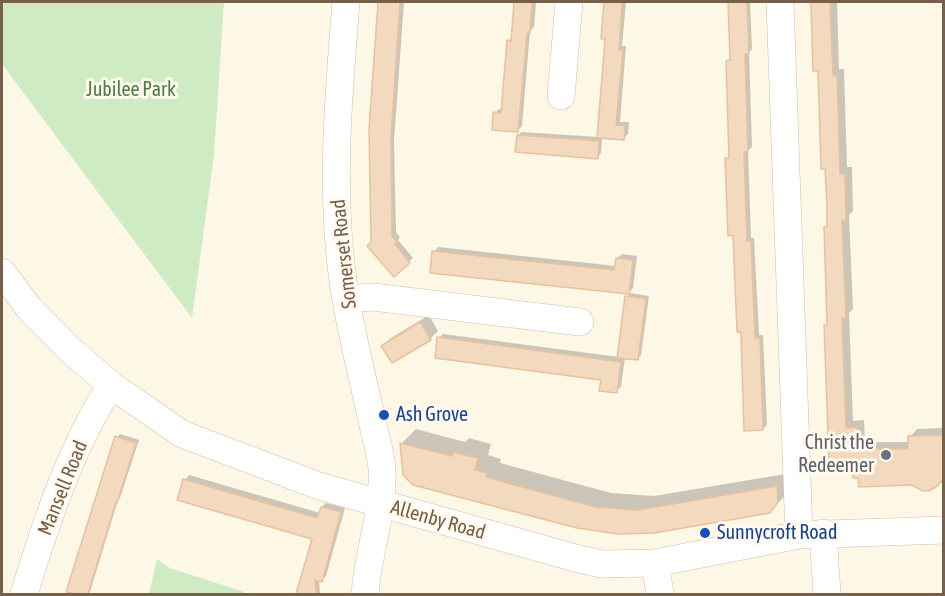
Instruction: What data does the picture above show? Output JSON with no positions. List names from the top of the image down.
{
  "streets": {
    "street": ["Somerset Road", "Mansell Road", "Allenby Road"]
  },
  "crossings": [
    ["Somerset Road", "Allenby Road"],
    ["Mansell Road", "Allenby Road"]
  ],
  "parks": ["Jubilee Park"],
  "places": ["Ash Grove", "Christ the Redeemer", "Sunnycroft Road"]
}
